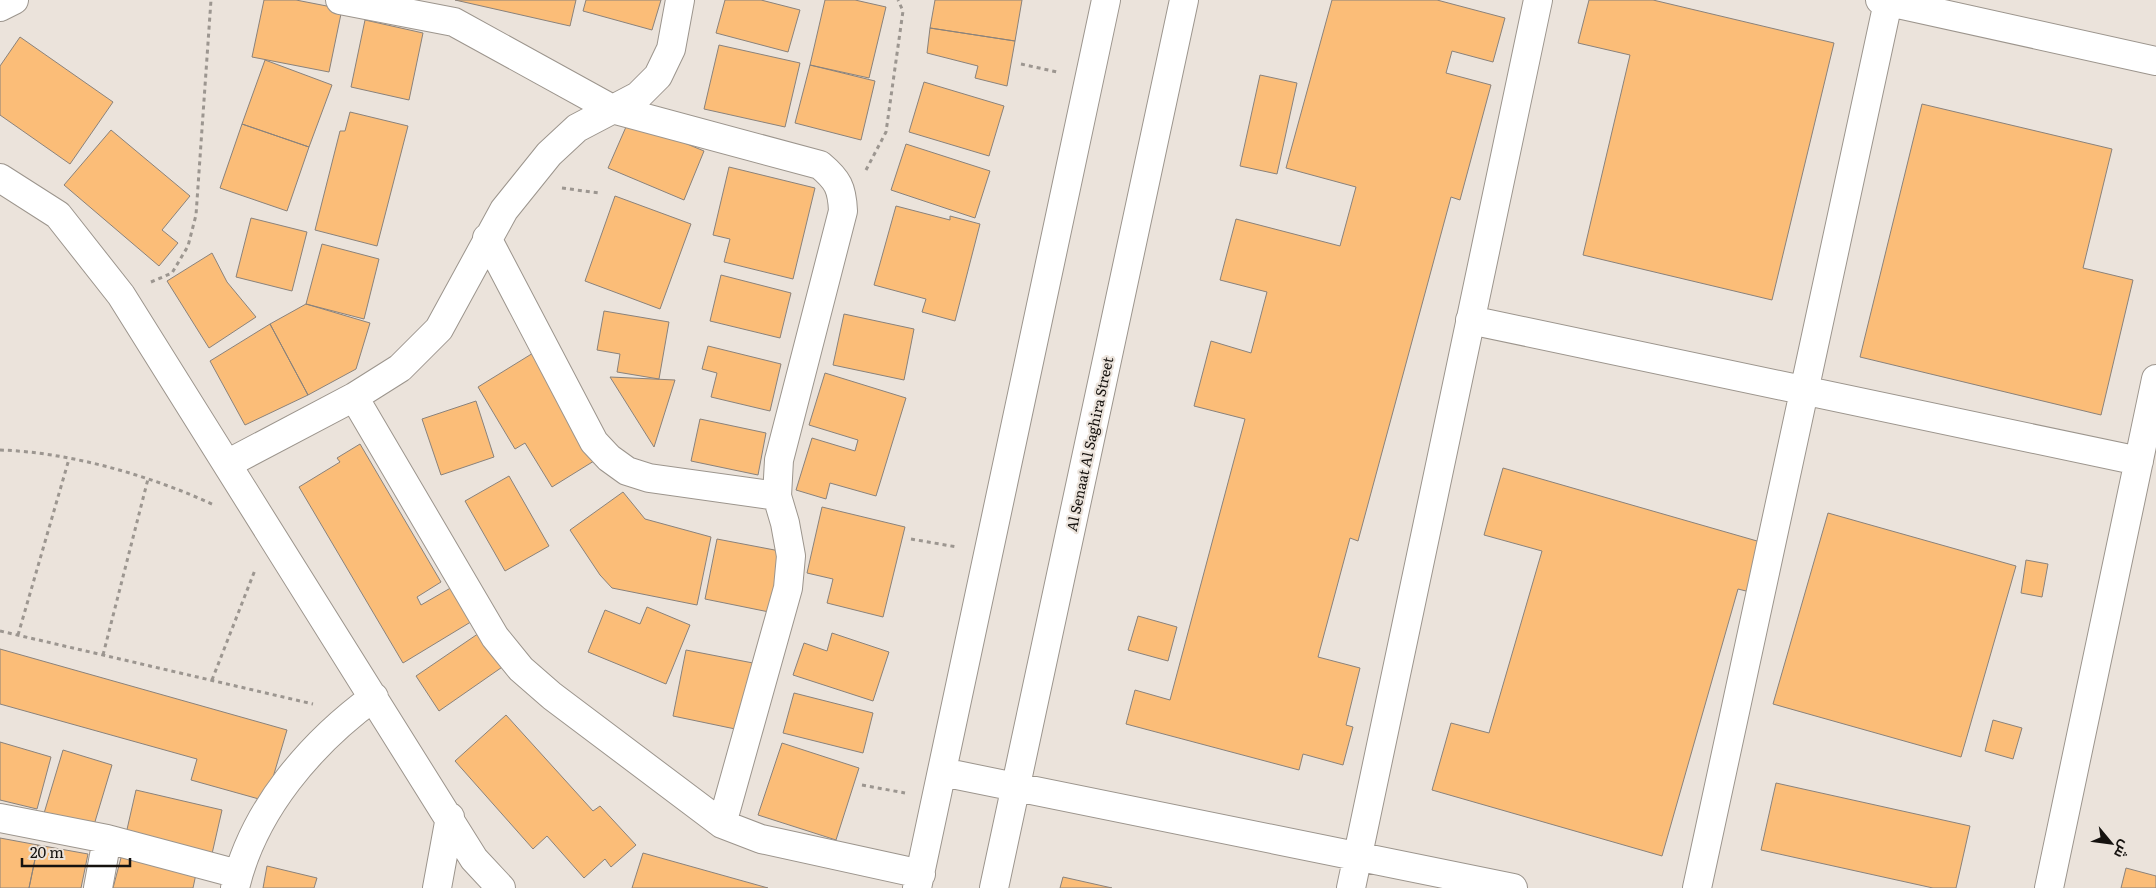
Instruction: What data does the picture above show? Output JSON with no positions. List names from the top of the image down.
{
  "streets": {
    "street": ["Al Senaat Al Saghira Street"]
  },
  "scale_bar": "20 m",
  "north": "bottom right"
}
